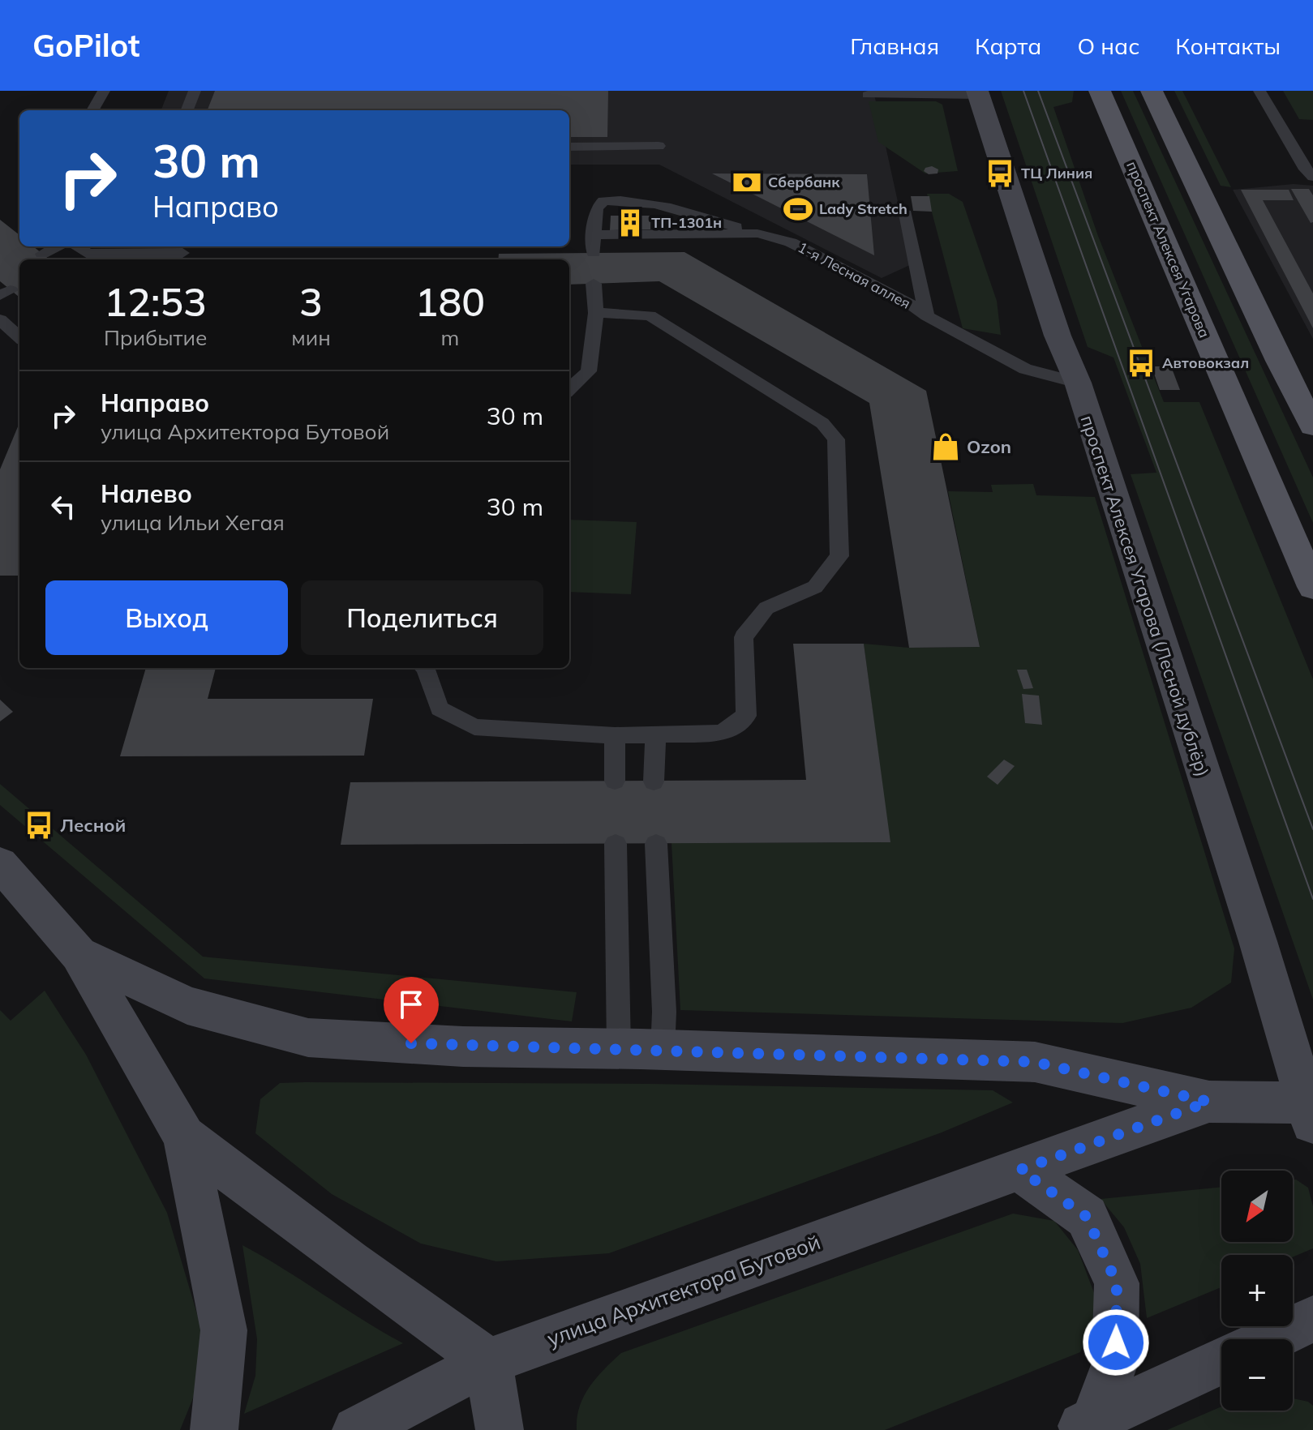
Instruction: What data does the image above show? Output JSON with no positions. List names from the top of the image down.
{
  "streets": {
    "main road": ["проспект Алексея Угарова", "проспект Алексея Угарова (Лесной дублёр)", "улица Архитектора Бутовой"],
    "lane": ["1-я Лесная аллея"]
  },
  "crossings": [
    ["1-я Лесная аллея", "проспект Алексея Угарова (Лесной дублёр)"]
  ],
  "places": {
    "bus stop": ["ТЦ Линия", "Автовокзал", "Лесной"],
    "bank": ["Сбербанк"],
    "sports": ["Lady Stretch"],
    "building": ["ТП-1301н"],
    "shop": ["Ozon"]
  },
  "north": "bottom left",
  "page": {
    "header": "GoPilot",
    "nav": [
      "Главная",
      "Карта",
      "О нас",
      "Контакты"
    ],
    "turn": ["30 m", "Направо"],
    "eta": [
      "12:53",
      "Прибытие",
      "3",
      "мин",
      "180",
      "m"
    ],
    "list": [
      {
        "name": "Направо",
        "note": "улица Архитектора Бутовой",
        "value": "30 m"
      },
      {
        "name": "Налево",
        "note": "улица Ильи Хегая",
        "value": "30 m"
      }
    ],
    "buttons": ["Выход", "Поделиться"],
    "map_buttons": ["+", "−"]
  }
}
